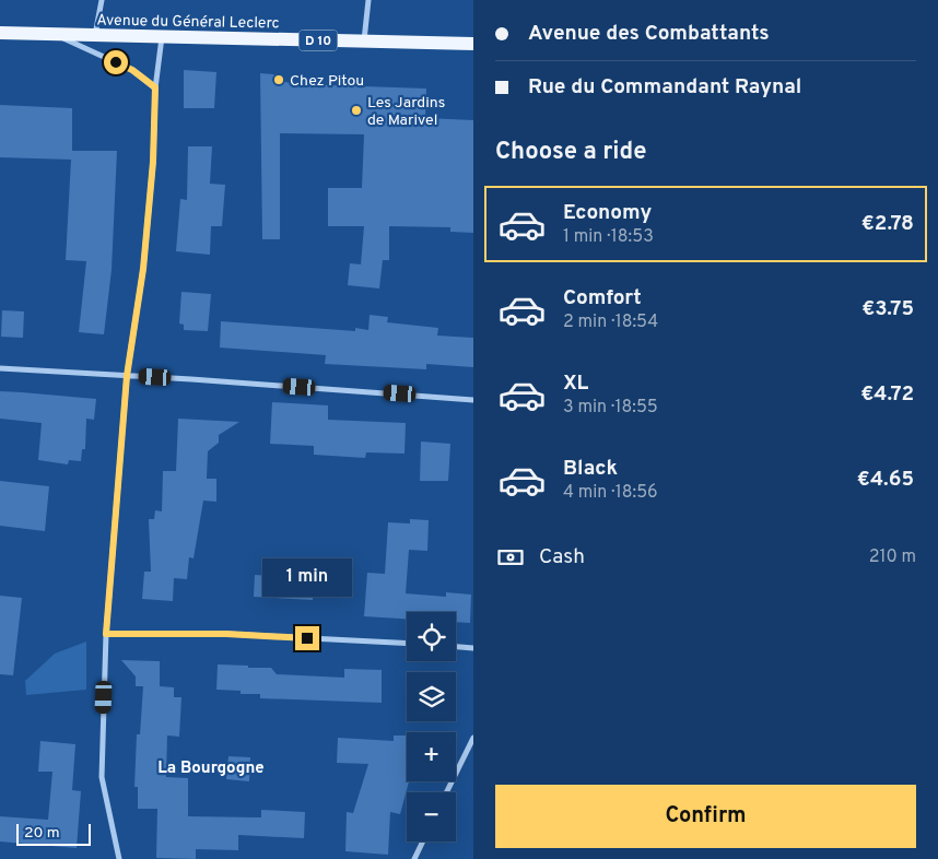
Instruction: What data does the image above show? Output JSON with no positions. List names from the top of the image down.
{
  "streets": {
    "main road": ["Avenue du Général Leclerc", "D 10"]
  },
  "districts": ["La Bourgogne"],
  "places": ["Chez Pitou", "Les Jardins de Marivel"],
  "scale_bar": "20 m",
  "page": {
    "banner": ["Avenue des Combattants", "Rue du Commandant Raynal"],
    "heading": "Choose a ride",
    "list": [
      {
        "name": "Economy",
        "note": "1 min · 18:53",
        "value": "€2.78"
      },
      {
        "name": "Comfort",
        "note": "2 min · 18:54",
        "value": "€3.75"
      },
      {
        "name": "XL",
        "note": "3 min · 18:55",
        "value": "€4.72"
      },
      {
        "name": "Black",
        "note": "4 min · 18:56",
        "value": "€4.65"
      }
    ],
    "pay": ["Cash", "210 m"],
    "bubble": "1 min",
    "map_buttons": ["+", "−"],
    "buttons": "Confirm",
    "scale": "20 m"
  }
}
